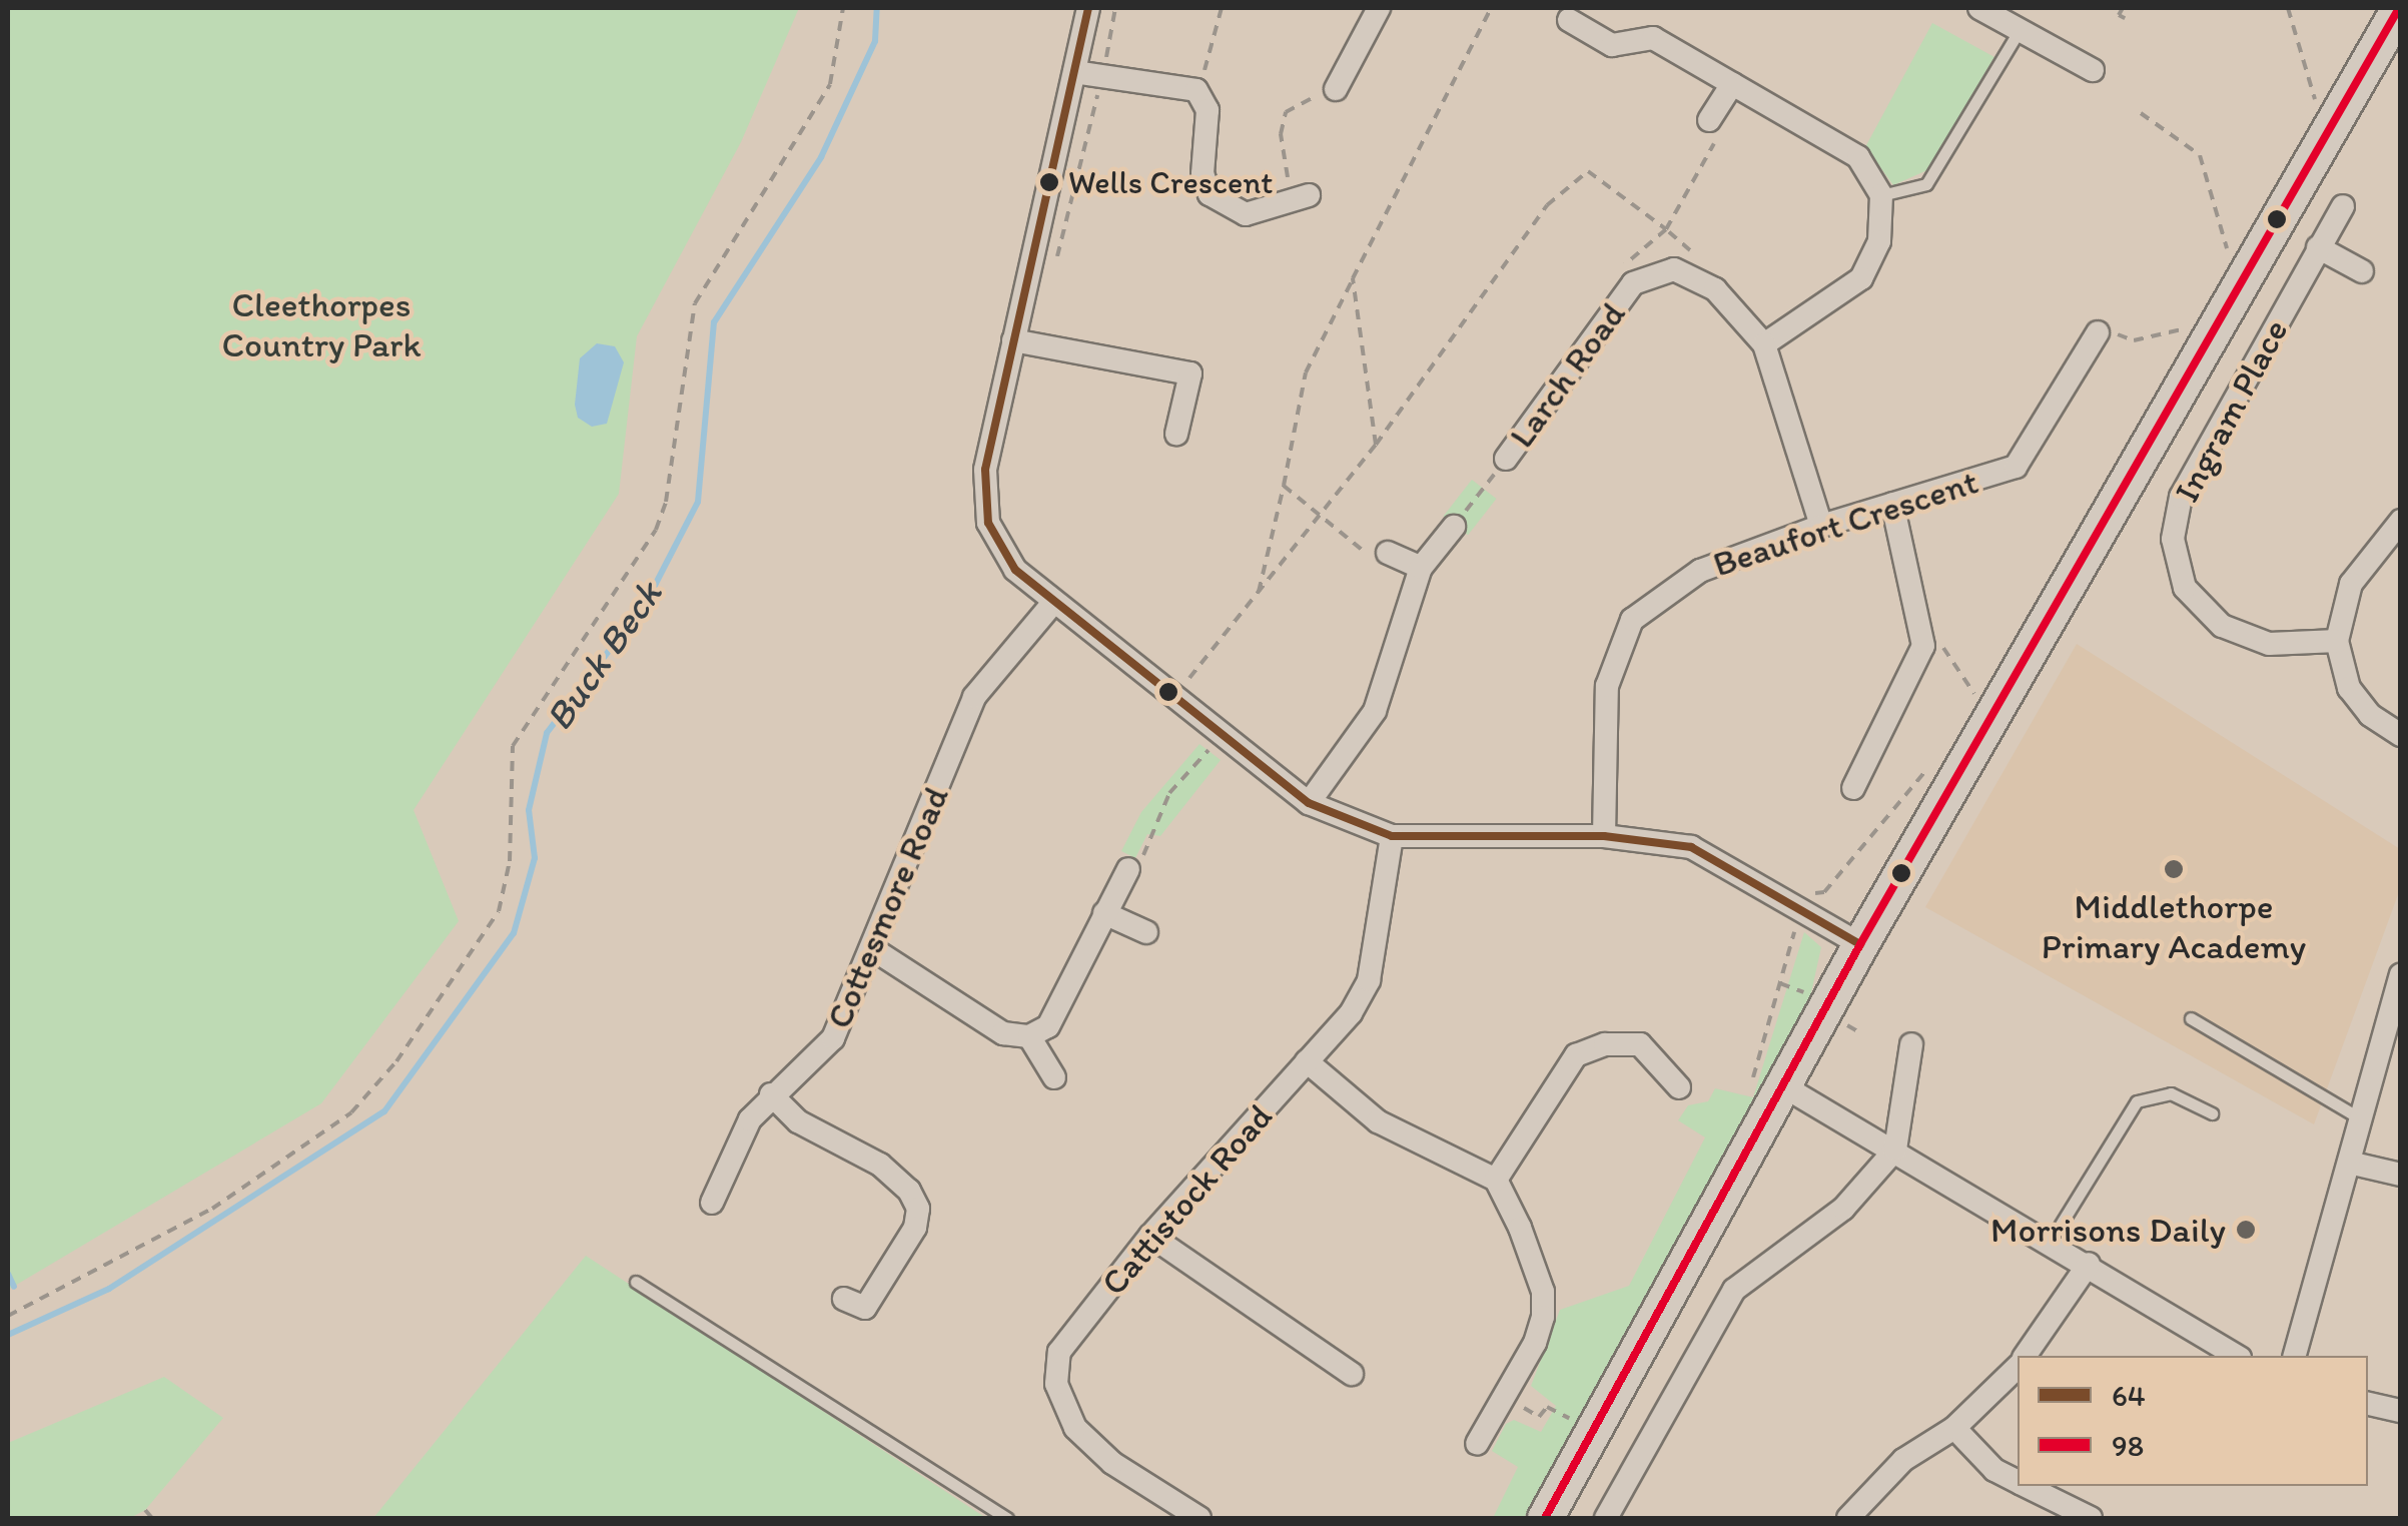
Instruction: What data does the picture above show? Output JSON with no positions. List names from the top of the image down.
{
  "streets": {
    "street": [
      "Larch Road",
      "Ingram Place",
      "Beaufort Crescent",
      "Cottesmore Road",
      "Cattistock Road"
    ]
  },
  "crossings": [
    ["Larch Road", "Beaufort Crescent"]
  ],
  "water": ["Buck Beck"],
  "parks": ["Cleethorpes Country Park"],
  "places": ["Wells Crescent", "Middlethorpe Primary Academy", "Morrisons Daily"],
  "lines": ["transit line 64", "transit line 98"],
  "legend": ["64", "98"]
}
